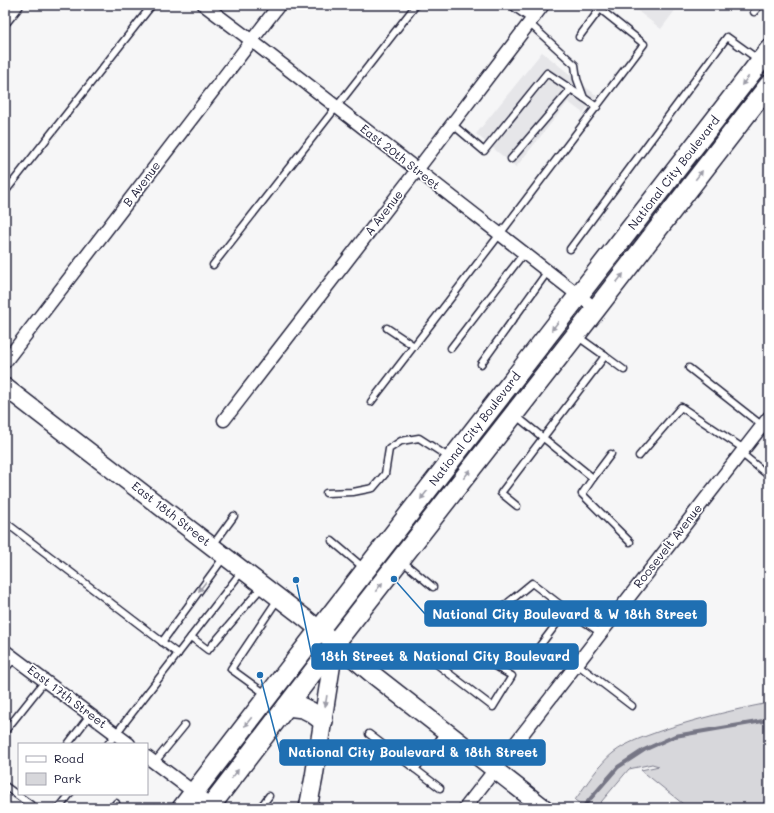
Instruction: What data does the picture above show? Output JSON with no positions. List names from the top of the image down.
{
  "streets": {
    "main road": ["National City Boulevard", "East 18th Street"],
    "street": [
      "East 20th Street",
      "B Avenue",
      "A Avenue",
      "Roosevelt Avenue",
      "East 17th Street"
    ]
  },
  "crossings": [
    ["East 20th Street", "National City Boulevard"],
    ["East 20th Street", "B Avenue"],
    ["East 20th Street", "A Avenue"],
    ["National City Boulevard", "East 18th Street"],
    ["East 18th Street", "Roosevelt Avenue"]
  ],
  "places": ["National City Boulevard & W 18th Street", "18th Street & National City Boulevard", "National City Boulevard & 18th Street"],
  "legend": ["Road", "Park"]
}
